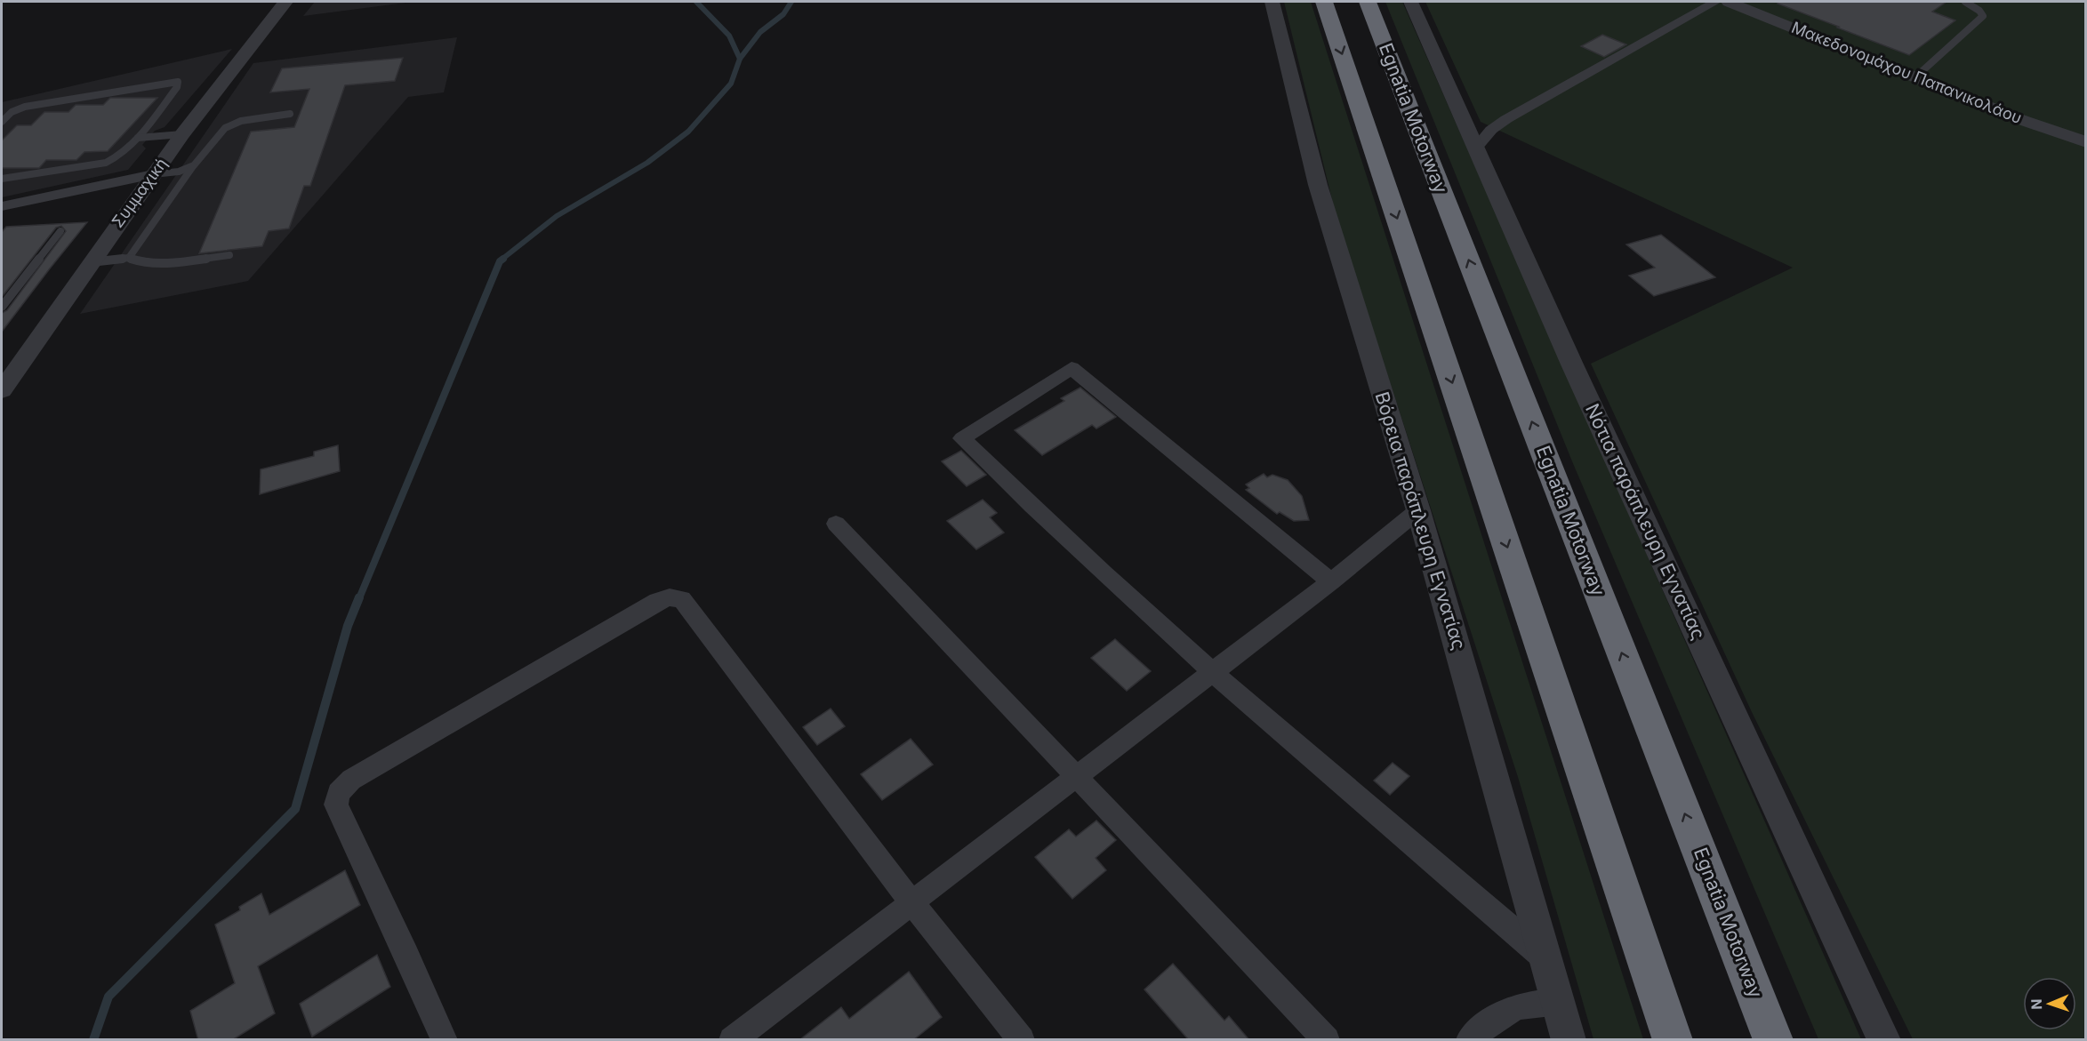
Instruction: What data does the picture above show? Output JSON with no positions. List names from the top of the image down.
{
  "streets": {
    "highway": ["Egnatia Motorway"],
    "street": [
      "Μακεδονομάχου Παπανικολάου",
      "Συμμαχική",
      "Βόρεια παράπλευρη Εγνατίας",
      "Νότια παράπλευρη Εγνατίας"
    ]
  },
  "north": "left"
}
